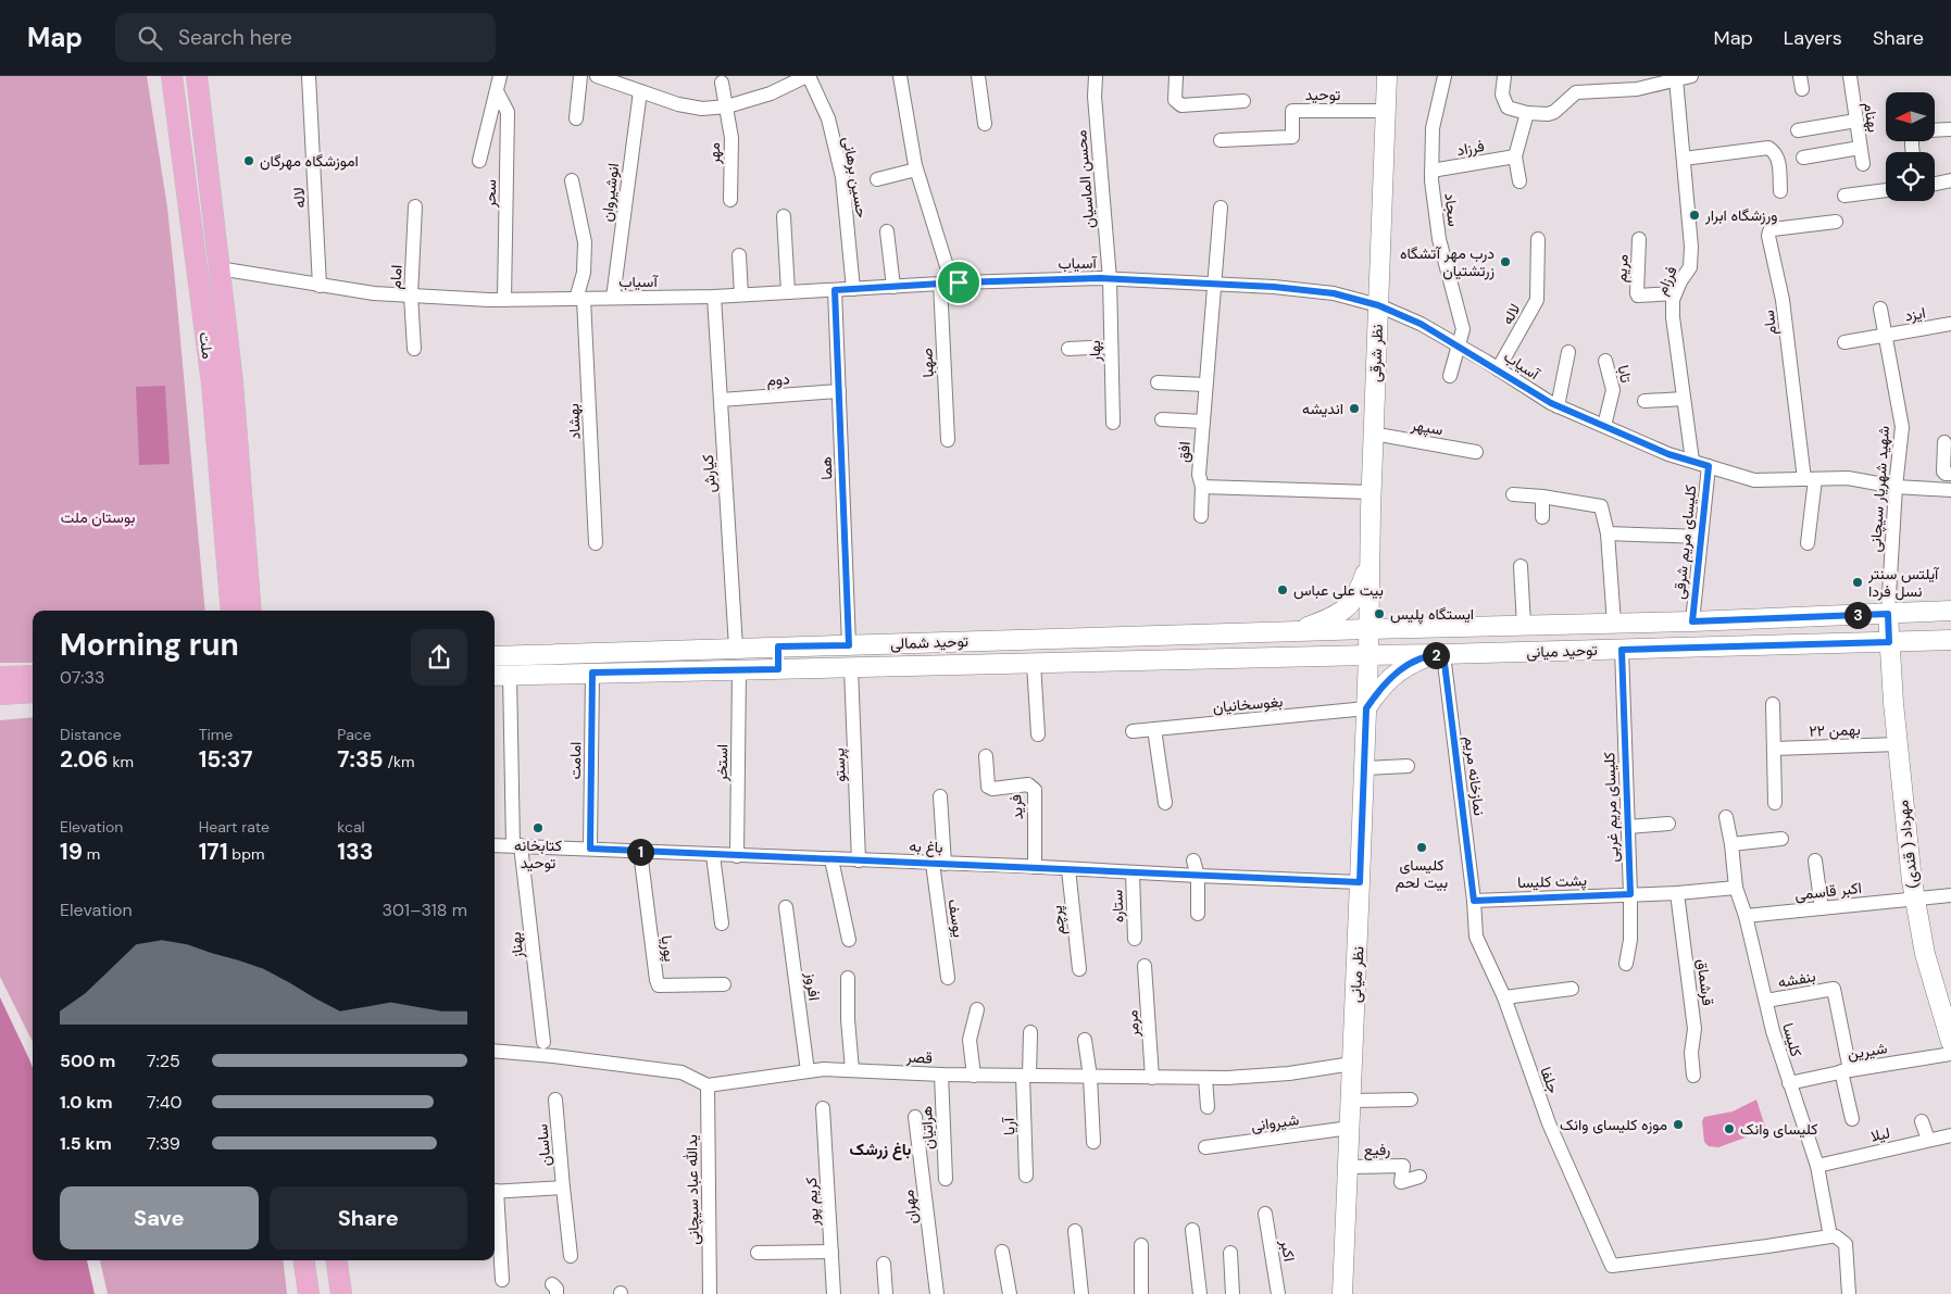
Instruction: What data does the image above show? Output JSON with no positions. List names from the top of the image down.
{
  "streets": {
    "main road": [
      "ملت",
      "نظر شرقی",
      "توحید شمالی",
      "توحید میانی",
      "مهرداد ( قندی)",
      "نظر میانی"
    ],
    "street": [
      "توحید",
      "بهنام",
      "فرزاد",
      "مهر",
      "حسین برهانی",
      "محسن الماسیان",
      "انوشیروان",
      "سحر",
      "لاله",
      "سجاد",
      "آسیاب",
      "مریم",
      "امام",
      "فرزام",
      "ایزد",
      "سام",
      "بهار",
      "صهبا",
      "تابا",
      "دوم",
      "بهشاد",
      "سپهر",
      "افق",
      "هما",
      "کیارش",
      "شهید شهریار سیچانی",
      "کلیسای مریم شرقی",
      "بغوسخانیان",
      "۲۲ بهمن",
      "امامت",
      "استخر",
      "پرستو",
      "نمازخانه مریم",
      "فرید",
      "کلیسای مریم غربی",
      "باغ به",
      "پشت کلیسا",
      "اکبر قاسمی",
      "ستاره",
      "یوسف",
      "پرچم",
      "بهناز",
      "پوریا",
      "بنفشه",
      "قرشماق",
      "افروز",
      "مرمر",
      "کلیسا",
      "شیرین",
      "قصر",
      "جلفا",
      "شیروانی",
      "آریا",
      "هراتیان",
      "لیلا",
      "ساسان",
      "رفیع",
      "یدالله عباد سیچانی",
      "کریم پور",
      "مهران",
      "اکبر"
    ]
  },
  "crossings": [
    ["توحید", "نظر شرقی"],
    ["فرزاد", "سجاد"],
    ["حسین برهانی", "آسیاب"],
    ["محسن الماسیان", "آسیاب"],
    ["محسن الماسیان", "بهار"],
    ["انوشیروان", "آسیاب"],
    ["سحر", "آسیاب"],
    ["لاله", "آسیاب"],
    ["سجاد", "آسیاب"],
    ["آسیاب", "امام"],
    ["آسیاب", "فرزام"],
    ["آسیاب", "سام"],
    ["آسیاب", "ملت"],
    ["آسیاب", "بهار"],
    ["آسیاب", "نظر شرقی"],
    ["آسیاب", "صهبا"],
    ["آسیاب", "تابا"],
    ["آسیاب", "بهشاد"],
    ["آسیاب", "افق"],
    ["آسیاب", "هما"],
    ["آسیاب", "کیارش"],
    ["آسیاب", "شهید شهریار سیچانی"],
    ["آسیاب", "کلیسای مریم شرقی"],
    ["مریم", "فرزام"],
    ["ایزد", "شهید شهریار سیچانی"],
    ["نظر شرقی", "سپهر"],
    ["نظر شرقی", "توحید شمالی"],
    ["نظر شرقی", "توحید میانی"],
    ["نظر شرقی", "نظر میانی"],
    ["دوم", "هما"],
    ["دوم", "کیارش"],
    ["هما", "توحید شمالی"],
    ["کیارش", "توحید شمالی"],
    ["شهید شهریار سیچانی", "توحید میانی"],
    ["شهید شهریار سیچانی", "مهرداد ( قندی)"],
    ["کلیسای مریم شرقی", "توحید میانی"],
    ["توحید شمالی", "توحید میانی"],
    ["توحید شمالی", "امامت"],
    ["توحید شمالی", "استخر"],
    ["توحید شمالی", "پرستو"],
    ["توحید شمالی", "بهناز"],
    ["توحید شمالی", "نظر میانی"],
    ["توحید میانی", "نمازخانه مریم"],
    ["توحید میانی", "کلیسای مریم غربی"],
    ["توحید میانی", "مهرداد ( قندی)"],
    ["توحید میانی", "نظر میانی"],
    ["بغوسخانیان", "نظر میانی"],
    ["۲۲ بهمن", "مهرداد ( قندی)"],
    ["امامت", "باغ به"],
    ["استخر", "باغ به"],
    ["پرستو", "باغ به"],
    ["نمازخانه مریم", "پشت کلیسا"],
    ["نمازخانه مریم", "جلفا"],
    ["فرید", "باغ به"],
    ["کلیسای مریم غربی", "پشت کلیسا"],
    ["مهرداد ( قندی)", "اکبر قاسمی"],
    ["باغ به", "ستاره"],
    ["باغ به", "یوسف"],
    ["باغ به", "پرچم"],
    ["باغ به", "بهناز"],
    ["باغ به", "پوریا"],
    ["باغ به", "نظر میانی"],
    ["پشت کلیسا", "جلفا"],
    ["اکبر قاسمی", "کلیسا"],
    ["نظر میانی", "قصر"],
    ["نظر میانی", "شیروانی"],
    ["نظر میانی", "رفیع"],
    ["بنفشه", "کلیسا"],
    ["بنفشه", "شیرین"],
    ["افروز", "قصر"],
    ["مرمر", "قصر"],
    ["کلیسا", "شیرین"],
    ["کلیسا", "جلفا"],
    ["کلیسا", "لیلا"],
    ["قصر", "آریا"],
    ["قصر", "هراتیان"],
    ["قصر", "یدالله عباد سیچانی"]
  ],
  "districts": ["باغ زرشک"],
  "parks": ["بوستان ملت"],
  "places": [
    "اموزشگاه مهرگان",
    "ورزشگاه ابرار",
    "درب مهر آتشگاه زرتشتیان",
    "اندیشه",
    "آیلتس سنتر نسل فردا",
    "بیت علی عباس",
    "ایستگاه پلیس",
    "کتابخانه توحید",
    "کلیسای بیت لحم",
    "موزه کلیسای وانک",
    "کلیسای وانک"
  ],
  "north": "left",
  "page": {
    "header": "Map",
    "search": "Search here",
    "nav": ["Map", "Layers", "Share"],
    "pins": ["3", "2", "1"],
    "heading": ["Morning run", "07:33"],
    "stats": [
      ["Distance", "2.06 km"],
      ["Time", "15:37"],
      ["Pace", "7:35 /km"],
      ["Elevation", "19 m"],
      ["Heart rate", "171 bpm"],
      ["kcal", "133"]
    ],
    "chart": ["Elevation", "301–318 m"],
    "list": [
      {
        "name": "500 m",
        "note": "7:25"
      },
      {
        "name": "1.0 km",
        "note": "7:40"
      },
      {
        "name": "1.5 km",
        "note": "7:39"
      }
    ],
    "buttons": ["Save", "Share"]
  }
}
